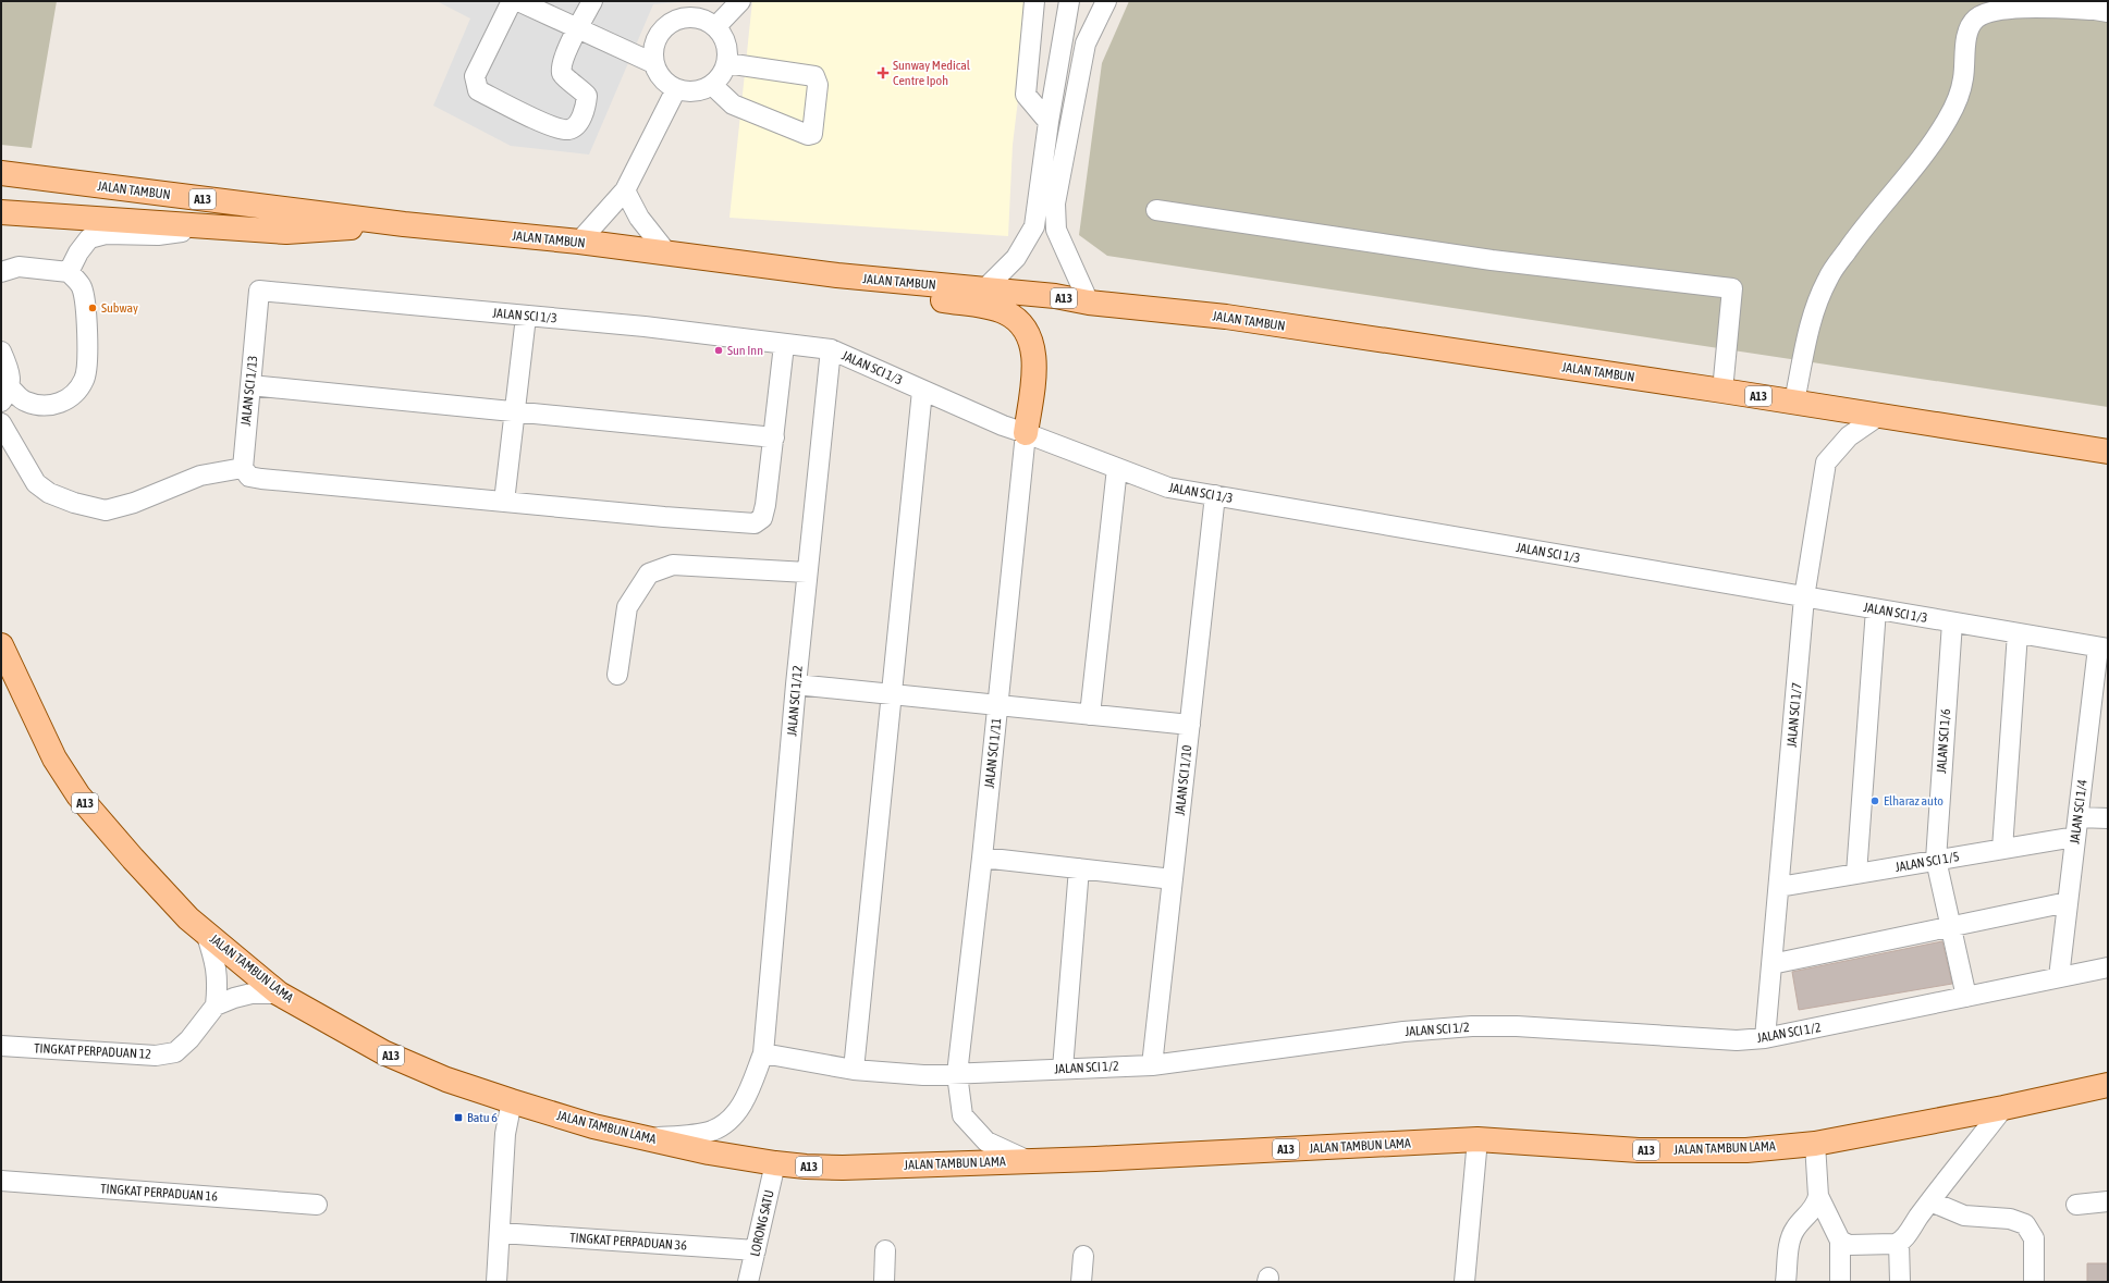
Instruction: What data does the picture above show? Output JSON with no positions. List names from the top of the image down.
{
  "streets": {
    "main road": ["JALAN TAMBUN", "A13", "JALAN TAMBUN LAMA"],
    "street": [
      "JALAN SCI 1/3",
      "JALAN SCI 1/13",
      "JALAN SCI 1/12",
      "JALAN SCI 1/7",
      "JALAN SCI 1/6",
      "JALAN SCI 1/11",
      "JALAN SCI 1/10",
      "JALAN SCI 1/4",
      "JALAN SCI 1/5",
      "JALAN SCI 1/2",
      "TINGKAT PERPADUAN 12",
      "TINGKAT PERPADUAN 16",
      "LORONG SATU",
      "TINGKAT PERPADUAN 36"
    ]
  },
  "crossings": [
    ["JALAN TAMBUN", "JALAN SCI 1/7"],
    ["JALAN SCI 1/3", "JALAN SCI 1/13"],
    ["JALAN SCI 1/3", "JALAN SCI 1/12"],
    ["JALAN SCI 1/3", "JALAN SCI 1/7"],
    ["JALAN SCI 1/3", "JALAN SCI 1/6"],
    ["JALAN SCI 1/3", "JALAN SCI 1/11"],
    ["JALAN SCI 1/3", "JALAN SCI 1/10"],
    ["JALAN SCI 1/3", "JALAN SCI 1/4"],
    ["JALAN SCI 1/12", "JALAN TAMBUN LAMA"],
    ["JALAN SCI 1/12", "JALAN SCI 1/2"],
    ["JALAN SCI 1/7", "JALAN SCI 1/5"],
    ["JALAN SCI 1/7", "JALAN SCI 1/2"],
    ["JALAN SCI 1/6", "JALAN SCI 1/5"],
    ["JALAN SCI 1/6", "JALAN SCI 1/2"],
    ["JALAN SCI 1/11", "JALAN TAMBUN LAMA"],
    ["JALAN SCI 1/11", "JALAN SCI 1/2"],
    ["JALAN SCI 1/10", "JALAN SCI 1/2"],
    ["JALAN SCI 1/4", "JALAN SCI 1/5"],
    ["JALAN SCI 1/4", "JALAN SCI 1/2"],
    ["JALAN TAMBUN LAMA", "LORONG SATU"],
    ["LORONG SATU", "TINGKAT PERPADUAN 36"]
  ],
  "places": {
    "health": ["Sunway Medical Centre Ipoh"],
    "other": ["Subway", "Sun Inn", "Elharaz auto"],
    "transit": ["Batu 6"]
  }
}
